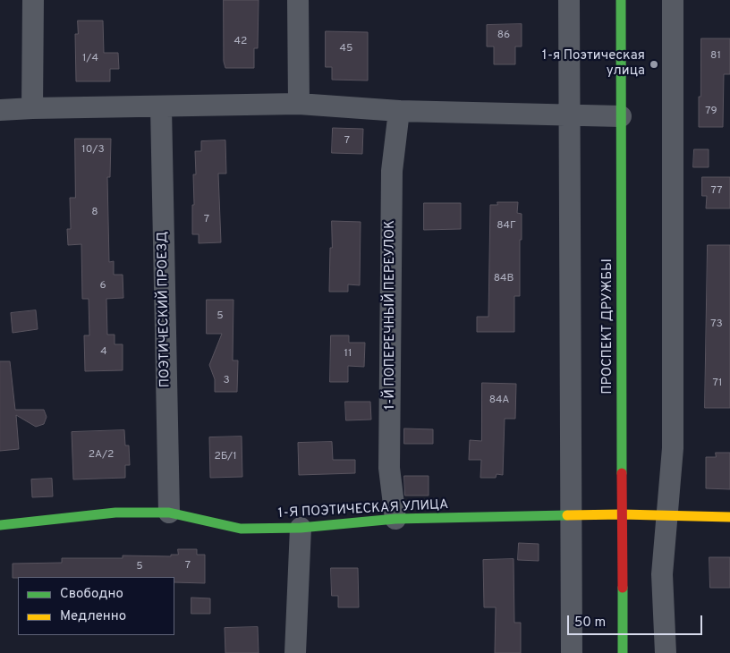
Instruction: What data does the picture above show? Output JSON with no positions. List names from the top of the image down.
{
  "streets": {
    "street": [
      "ПОЭТИЧЕСКИЙ ПРОЕЗД",
      "1-Й ПОПЕРЕЧНЫЙ ПЕРЕУЛОК",
      "ПРОСПЕКТ ДРУЖБЫ",
      "1-Я ПОЭТИЧЕСКАЯ УЛИЦА"
    ]
  },
  "crossings": [
    ["ПОЭТИЧЕСКИЙ ПРОЕЗД", "1-Я ПОЭТИЧЕСКАЯ УЛИЦА"],
    ["1-Й ПОПЕРЕЧНЫЙ ПЕРЕУЛОК", "1-Я ПОЭТИЧЕСКАЯ УЛИЦА"],
    ["ПРОСПЕКТ ДРУЖБЫ", "1-Я ПОЭТИЧЕСКАЯ УЛИЦА"]
  ],
  "places": ["1-я Поэтическая улица"],
  "house_numbers": [
    "86",
    "42",
    "45",
    "81",
    "1/4",
    "79",
    "7",
    "10/3",
    "77",
    "8",
    "7",
    "84Г",
    "84В",
    "6",
    "5",
    "73",
    "4",
    "11",
    "3",
    "71",
    "84А",
    "2А/2",
    "2Б/1",
    "7",
    "5"
  ],
  "legend": ["Свободно", "Медленно"],
  "scale_bar": "50 m"
}
